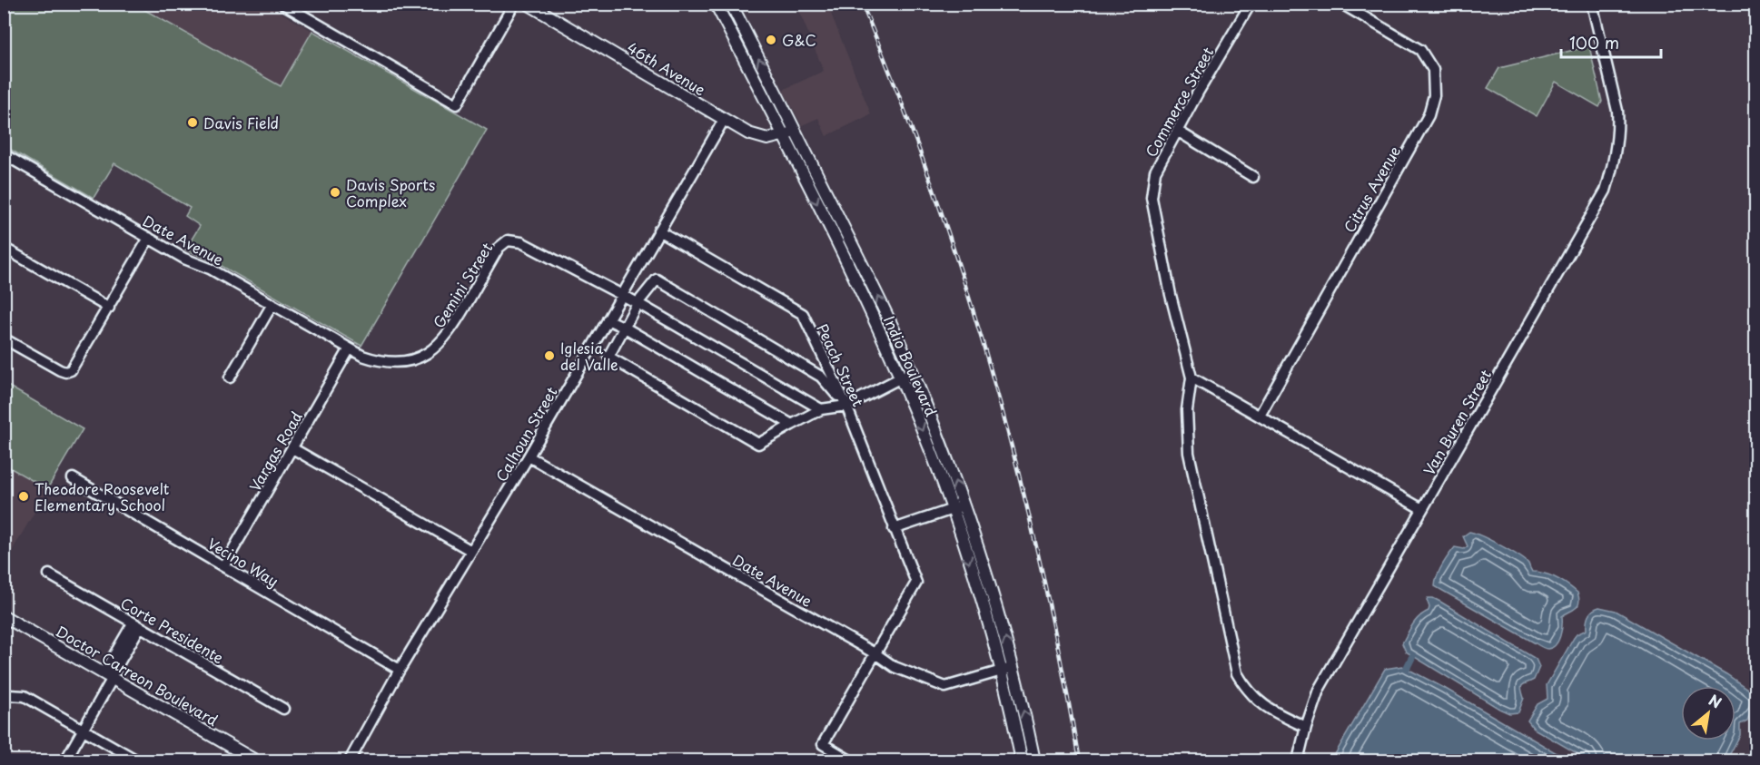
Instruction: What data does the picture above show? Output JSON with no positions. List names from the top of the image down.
{
  "streets": {
    "main road": ["46th Avenue", "Indio Boulevard", "Doctor Carreon Boulevard"],
    "street": [
      "Commerce Street",
      "Citrus Avenue",
      "Date Avenue",
      "Gemini Street",
      "Peach Street",
      "Van Buren Street",
      "Calhoun Street",
      "Vargas Road",
      "Vecino Way",
      "Corte Presidente"
    ]
  },
  "crossings": [
    ["46th Avenue", "Indio Boulevard"],
    ["46th Avenue", "Calhoun Street"],
    ["Date Avenue", "Gemini Street"],
    ["Date Avenue", "Peach Street"],
    ["Date Avenue", "Indio Boulevard"],
    ["Date Avenue", "Calhoun Street"],
    ["Date Avenue", "Vargas Road"],
    ["Gemini Street", "Calhoun Street"],
    ["Gemini Street", "Vargas Road"],
    ["Peach Street", "Calhoun Street"],
    ["Calhoun Street", "Vecino Way"],
    ["Vargas Road", "Vecino Way"]
  ],
  "places": [
    "G&C",
    "Davis Field",
    "Davis Sports Complex",
    "Iglesia del Valle",
    "Theodore Roosevelt Elementary School"
  ],
  "scale_bar": "100 m",
  "north": "top right"
}
